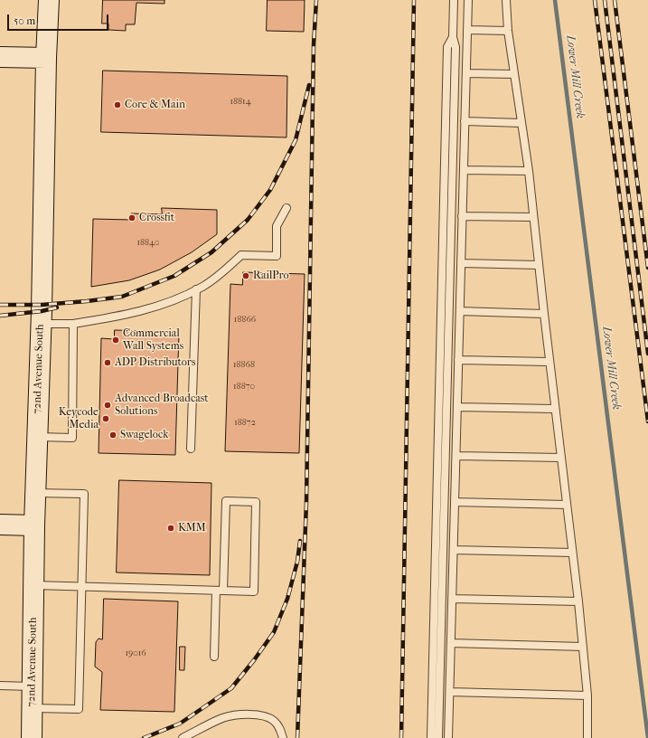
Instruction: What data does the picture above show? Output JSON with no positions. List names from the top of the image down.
{
  "streets": {
    "street": ["72nd Avenue South"]
  },
  "water": ["Lower Mill Creek"],
  "places": [
    "Core & Main",
    "Crossfit",
    "RailPro",
    "Commercial Wall Systems",
    "ADP Distributors",
    "Advanced Broadcast Solutions",
    "Keycode Media",
    "Swagelock",
    "KMM"
  ],
  "house_numbers": [
    "18814",
    "18840",
    "18866",
    "18868",
    "18870",
    "18872",
    "19016"
  ],
  "scale_bar": "50 m"
}
